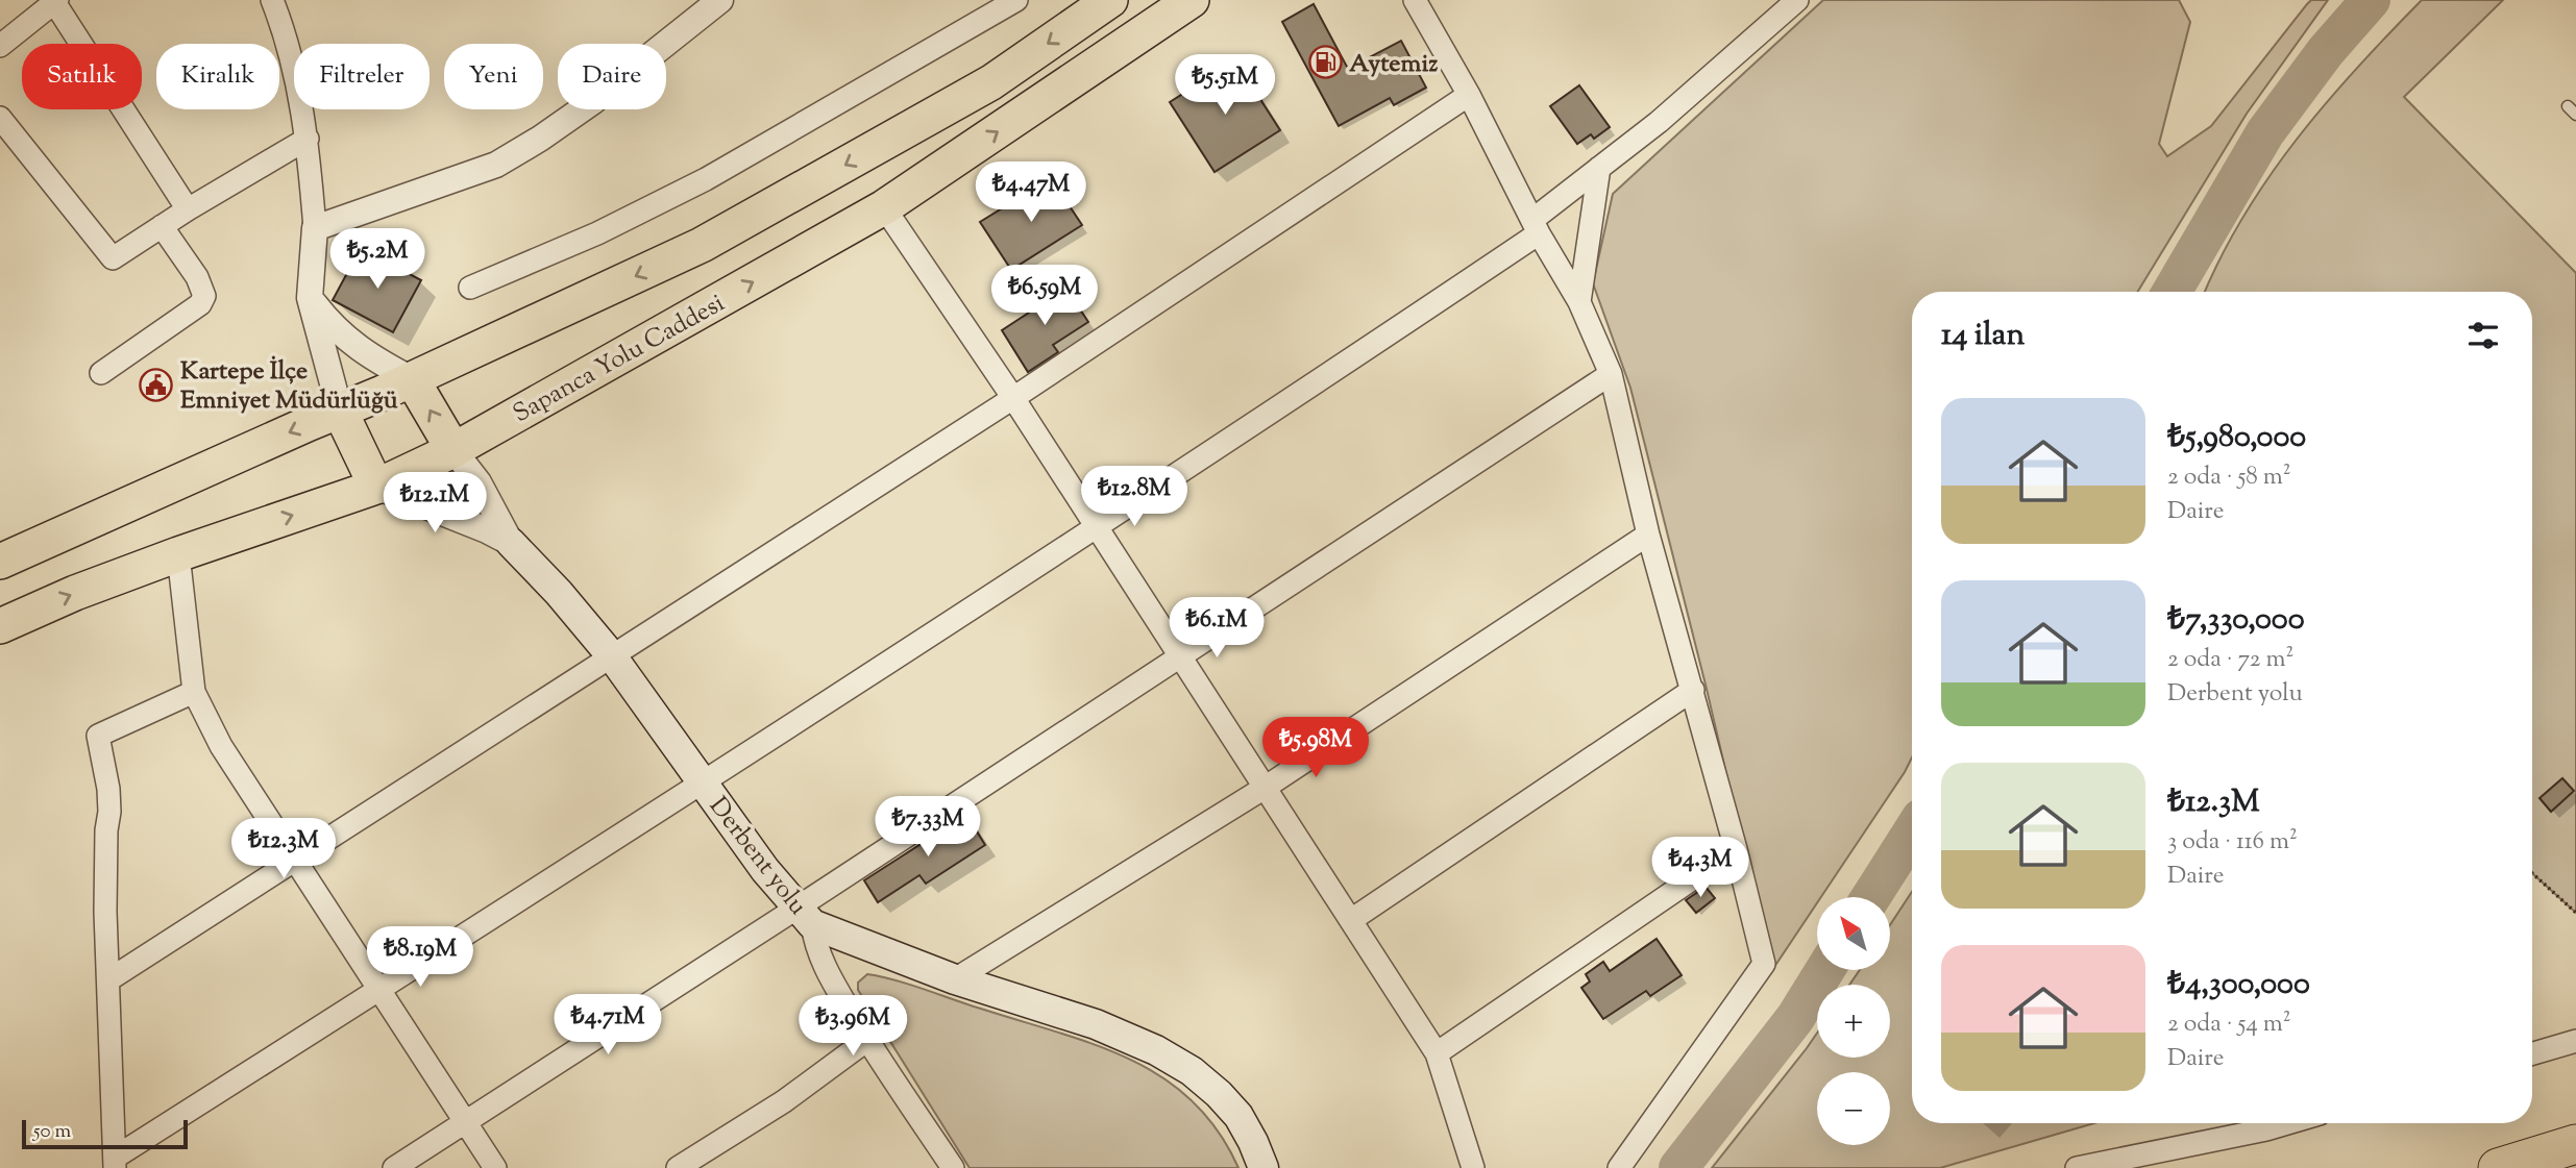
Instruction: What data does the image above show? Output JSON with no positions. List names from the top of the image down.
{
  "streets": {
    "highway": ["Sapanca Yolu Caddesi"],
    "main road": ["Derbent yolu"]
  },
  "places": {
    "fuel station": ["Aytemiz"],
    "public building": ["Kartepe İlçe Emniyet Müdürlüğü"]
  },
  "scale_bar": "50 m",
  "north": "top left",
  "page": {
    "chip": [
      "Satılık",
      "Kiralık",
      "Filtreler",
      "Yeni",
      "Daire"
    ],
    "price": [
      "₺5.51M",
      "₺4.47M",
      "₺5.2M",
      "₺6.59M",
      "₺12.8M",
      "₺12.1M",
      "₺6.1M",
      "₺5.98M",
      "₺7.33M",
      "₺12.3M",
      "₺4.3M",
      "₺8.19M",
      "₺4.71M",
      "₺3.96M"
    ],
    "heading": "14 ilan",
    "list": [
      {
        "name": "₺5,980,000",
        "note": "2 oda · 58 m² · Daire"
      },
      {
        "name": "₺7,330,000",
        "note": "2 oda · 72 m² · Derbent yolu"
      },
      {
        "name": "₺12.3M",
        "note": "3 oda · 116 m² · Daire"
      },
      {
        "name": "₺4,300,000",
        "note": "2 oda · 54 m² · Daire"
      }
    ],
    "map_buttons": ["+", "−"],
    "scale": "50 m"
  }
}
